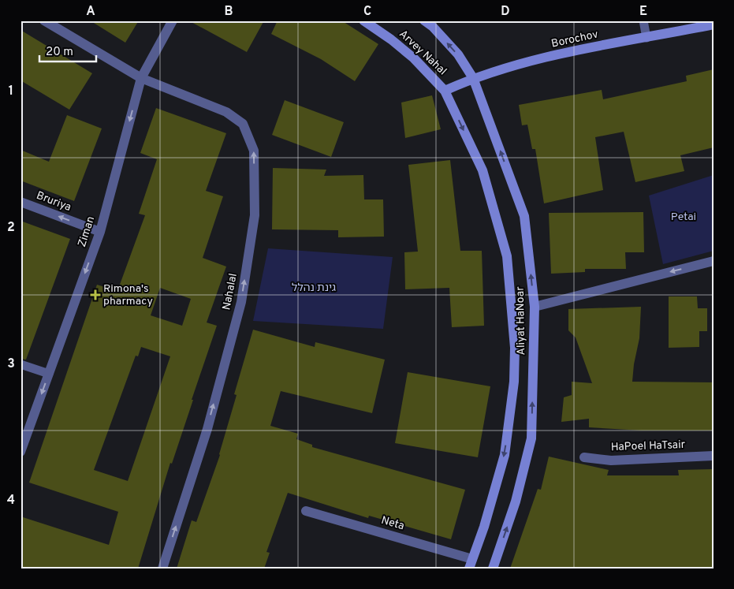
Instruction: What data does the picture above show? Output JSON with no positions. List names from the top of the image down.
{
  "streets": {
    "street": [
      "Borochov",
      "Arvey Nahal",
      "Bruriya",
      "Ziman",
      "Nahalal",
      "Aliyat HaNoar",
      "HaPoel HaTsair",
      "Neta"
    ]
  },
  "crossings": [
    ["Borochov", "Arvey Nahal"],
    ["Borochov", "Aliyat HaNoar"],
    ["Arvey Nahal", "Aliyat HaNoar"],
    ["Bruriya", "Ziman"],
    ["Ziman", "Nahalal"],
    ["Aliyat HaNoar", "Neta"]
  ],
  "one_way": ["Bruriya", "Ziman", "Nahalal"],
  "parks": ["Petai", "גינת נהלל"],
  "places": {
    "health": ["Rimona's pharmacy"]
  },
  "scale_bar": "20 m",
  "grid": {
    "columns": [
      "A",
      "B",
      "C",
      "D",
      "E"
    ],
    "rows": [
      "1",
      "2",
      "3",
      "4"
    ]
  }
}
